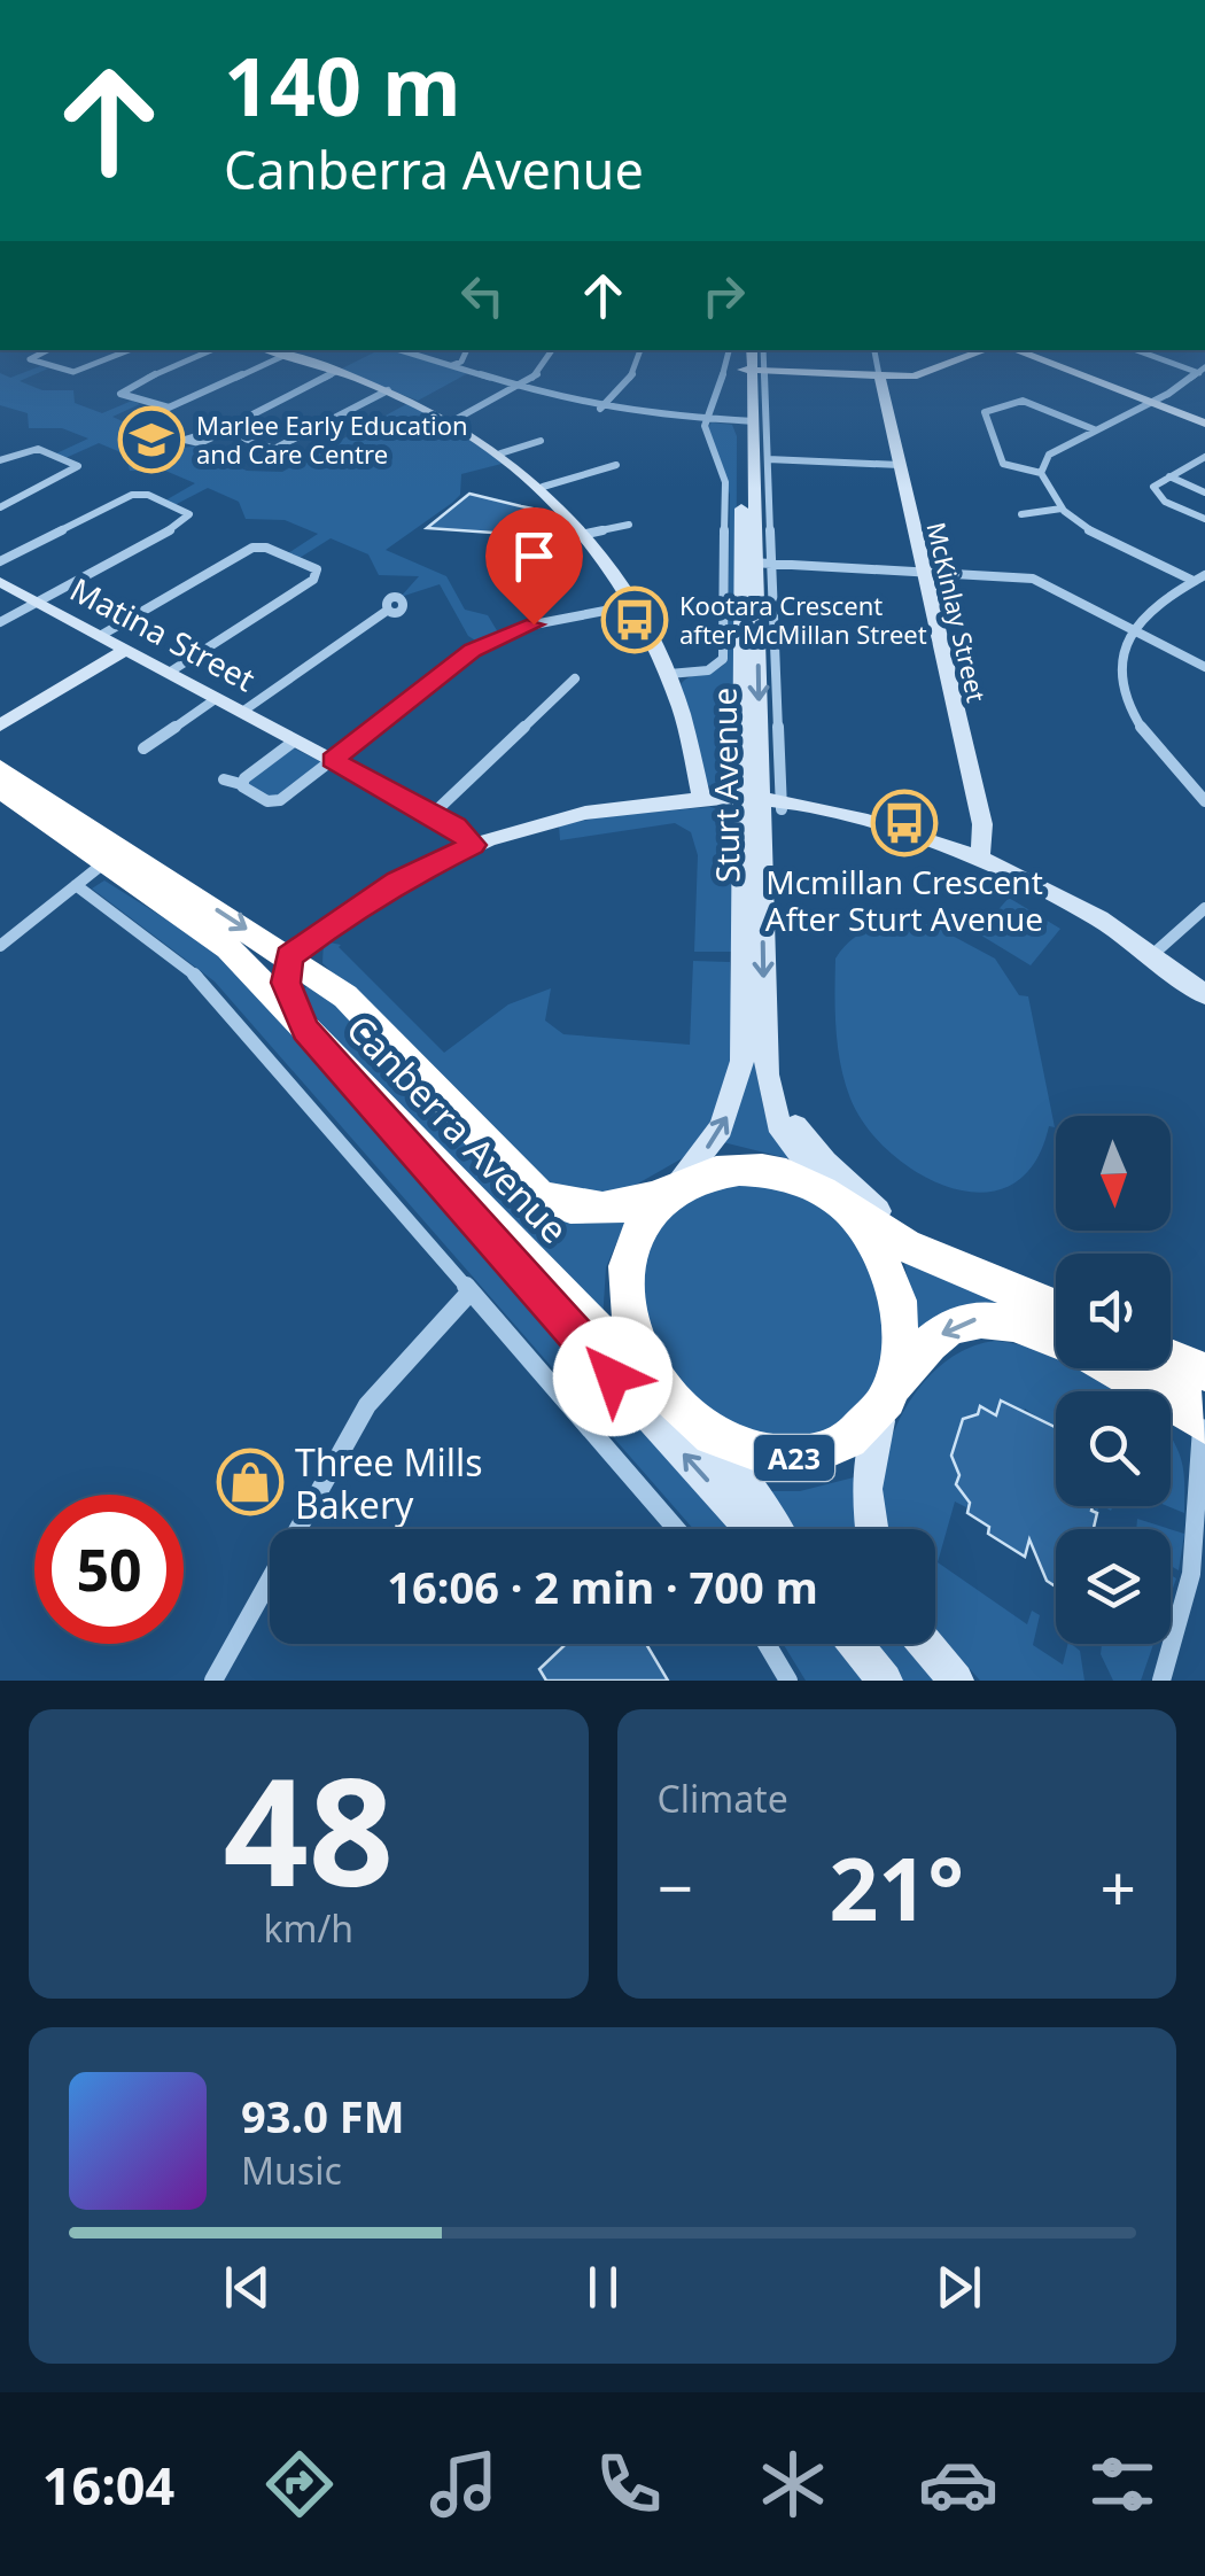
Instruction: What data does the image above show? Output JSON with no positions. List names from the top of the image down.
{
  "streets": {
    "highway": ["Canberra Avenue", "A23"],
    "street": ["McKinlay Street", "Matina Street", "Sturt Avenue"]
  },
  "crossings": [
    ["Sturt Avenue", "Canberra Avenue"]
  ],
  "places": {
    "school or university": ["Marlee Early Education and Care Centre"],
    "bus stop": ["Kootara Crescent after McMillan Street", "Mcmillan Crescent After Sturt Avenue"],
    "shop": ["Three Mills Bakery"]
  },
  "north": "bottom",
  "page": {
    "turn": ["140 m", "Canberra Avenue"],
    "limit": "50",
    "trip": "16:06 · 2 min · 700 m",
    "tile": [
      ["48", "km/h"],
      "Climate"
    ],
    "heat": ["−", "21°", "+"],
    "song": ["93.0 FM", "Music"],
    "tabs": "16:04"
  }
}
